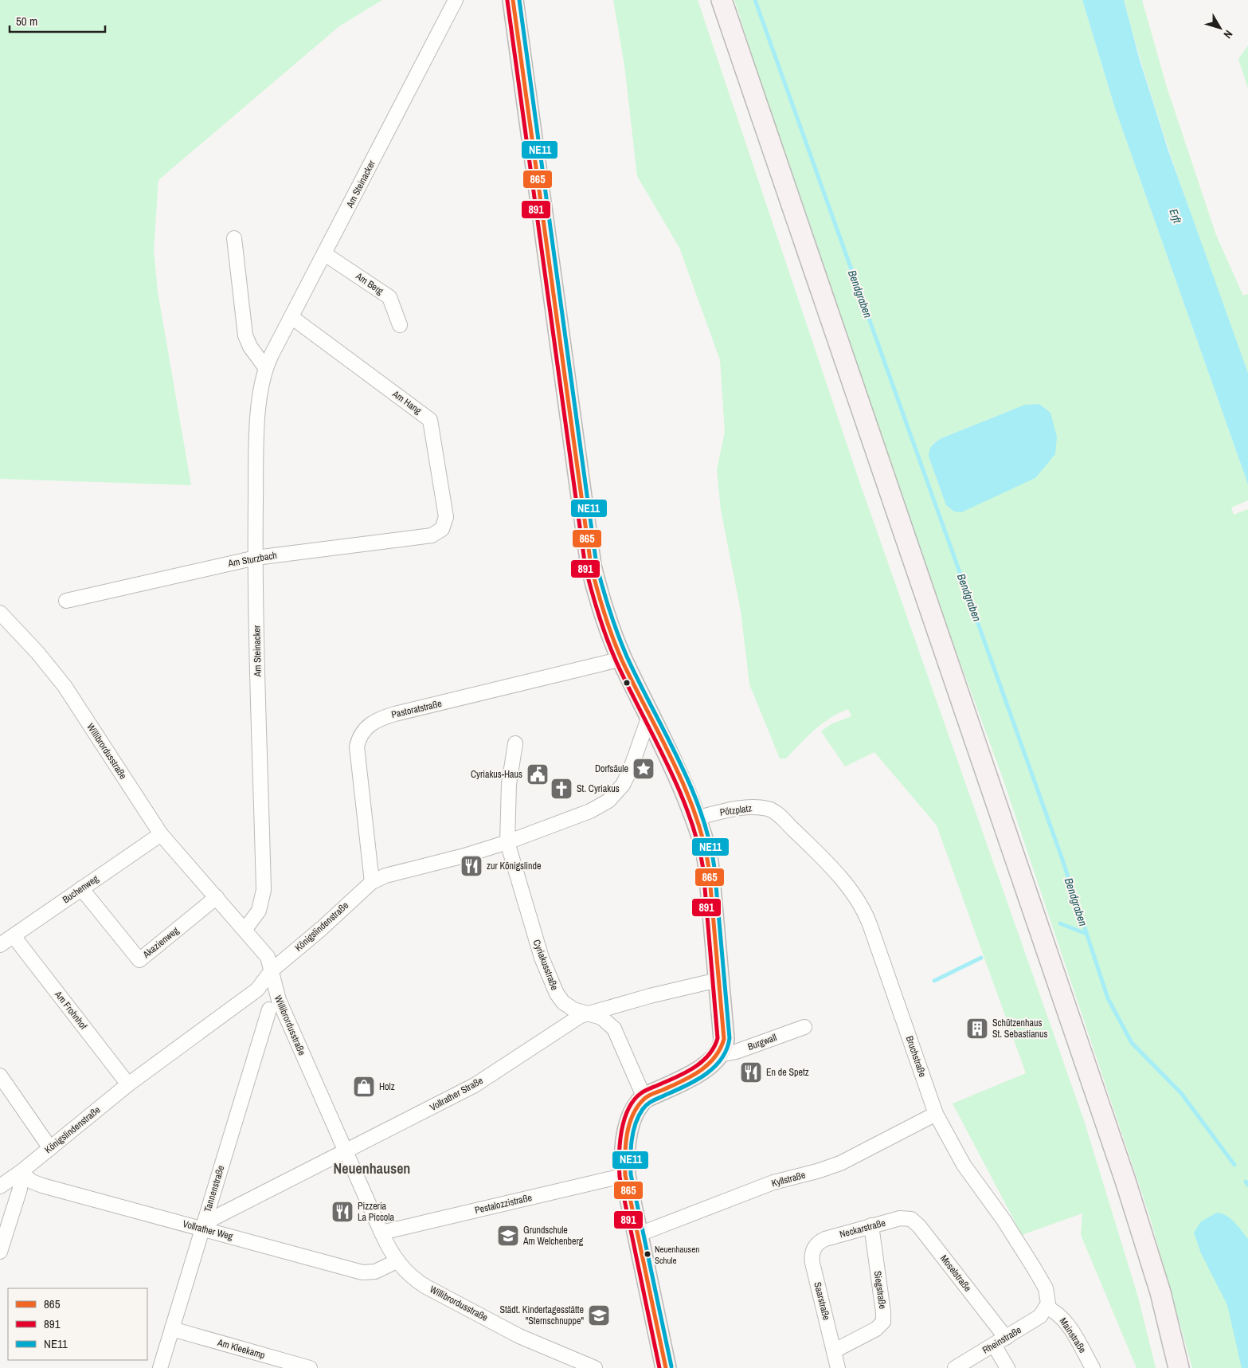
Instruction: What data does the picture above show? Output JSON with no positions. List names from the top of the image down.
{
  "streets": {
    "street": [
      "Am Steinacker",
      "Am Berg",
      "Am Hang",
      "Am Sturzbach",
      "Pastoratstraße",
      "Willibrordusstraße",
      "Pötzplatz",
      "Buchenweg",
      "Königslindenstraße",
      "Akazienweg",
      "Cyriakusstraße",
      "Am Frohnhof",
      "Burgwall",
      "Bruchstraße",
      "Vollrather Straße",
      "Kyllstraße",
      "Tannenstraße",
      "Pestalozzistraße",
      "Neckarstraße",
      "Vollrather Weg",
      "Moselstraße",
      "Siegstraße",
      "Saarstraße",
      "Mainstraße",
      "Rheinstraße",
      "Am Kleekamp"
    ]
  },
  "crossings": [
    ["Am Steinacker", "Am Berg"],
    ["Am Steinacker", "Am Hang"],
    ["Am Steinacker", "Am Sturzbach"],
    ["Am Steinacker", "Willibrordusstraße"],
    ["Am Hang", "Am Sturzbach"],
    ["Pastoratstraße", "Königslindenstraße"],
    ["Willibrordusstraße", "Buchenweg"],
    ["Willibrordusstraße", "Königslindenstraße"],
    ["Willibrordusstraße", "Akazienweg"],
    ["Willibrordusstraße", "Vollrather Straße"],
    ["Willibrordusstraße", "Pestalozzistraße"],
    ["Willibrordusstraße", "Vollrather Weg"],
    ["Pötzplatz", "Bruchstraße"],
    ["Buchenweg", "Akazienweg"],
    ["Buchenweg", "Am Frohnhof"],
    ["Königslindenstraße", "Cyriakusstraße"],
    ["Königslindenstraße", "Am Frohnhof"],
    ["Königslindenstraße", "Vollrather Weg"],
    ["Cyriakusstraße", "Vollrather Straße"],
    ["Bruchstraße", "Kyllstraße"],
    ["Bruchstraße", "Mainstraße"],
    ["Bruchstraße", "Rheinstraße"],
    ["Vollrather Straße", "Tannenstraße"],
    ["Vollrather Straße", "Vollrather Weg"],
    ["Tannenstraße", "Vollrather Weg"],
    ["Tannenstraße", "Am Kleekamp"],
    ["Neckarstraße", "Moselstraße"],
    ["Neckarstraße", "Siegstraße"],
    ["Neckarstraße", "Saarstraße"],
    ["Moselstraße", "Rheinstraße"],
    ["Siegstraße", "Saarstraße"],
    ["Mainstraße", "Rheinstraße"]
  ],
  "districts": ["Neuenhausen"],
  "water": ["Erft", "Bendgraben"],
  "places": {
    "place": ["Dorfsäule"],
    "public building": ["Cyriakus-Haus"],
    "church": ["St. Cyriakus"],
    "restaurant": ["zur Königslinde", "En de Spetz", "Pizzeria La Piccola"],
    "building": ["Schützenhaus St. Sebastianus"],
    "shop": ["Holz"],
    "school or university": ["Grundschule Am Welchenberg", "Städt. Kindertagesstätte \"Sternschnuppe\""],
    "other": ["Neuenhausen Schule"]
  },
  "lines": ["transit line 865", "transit line NE11", "transit line 891"],
  "legend": ["865", "891", "NE11"],
  "scale_bar": "50 m",
  "north": "bottom right"
}
